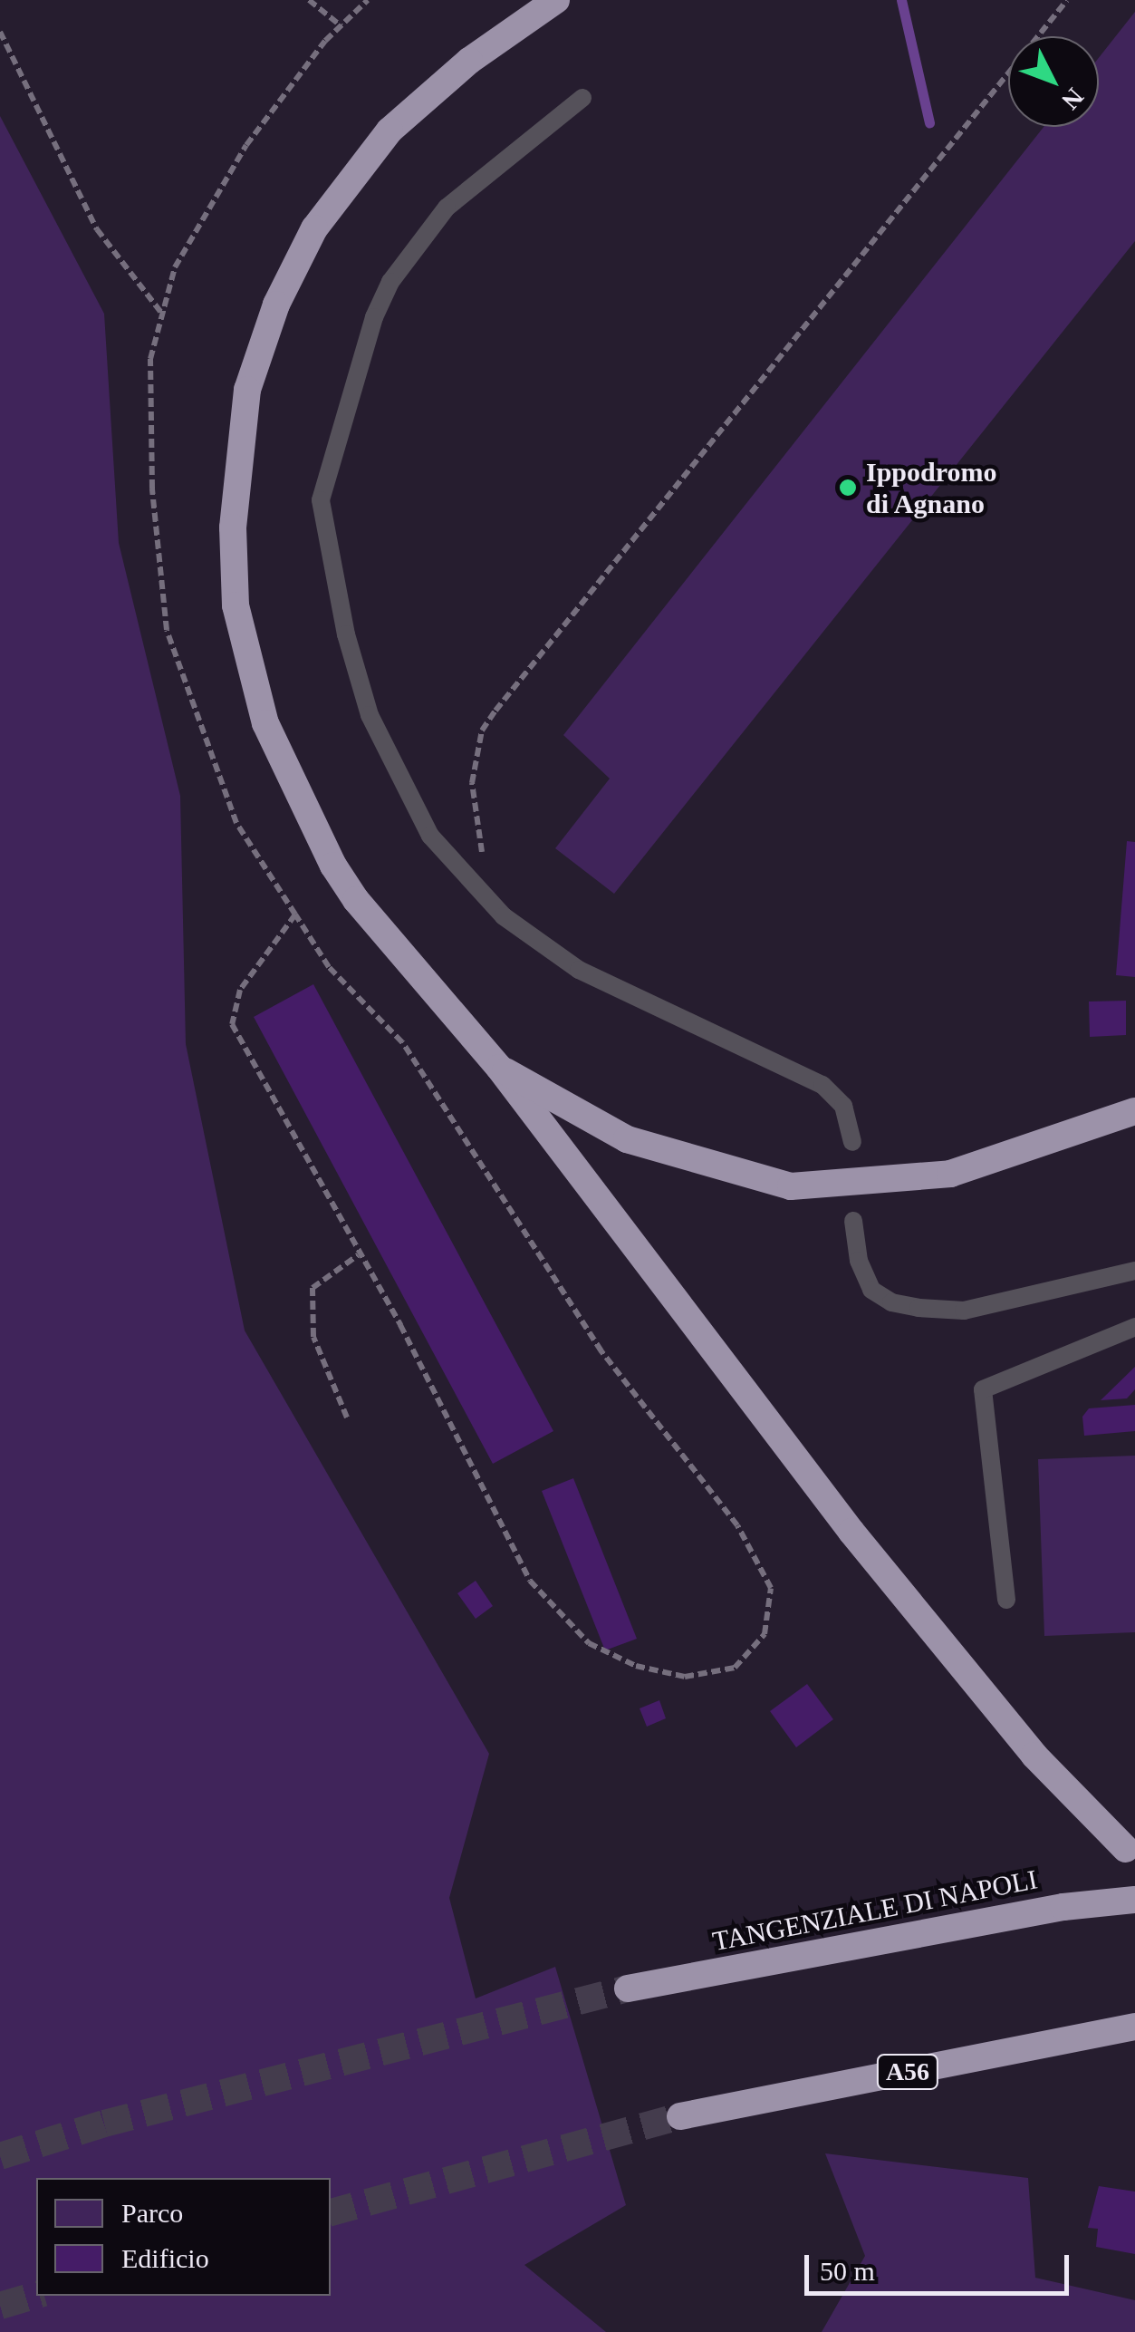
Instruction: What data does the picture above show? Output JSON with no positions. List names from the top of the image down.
{
  "streets": {
    "highway": ["TANGENZIALE DI NAPOLI", "A56"]
  },
  "places": ["Ippodromo di Agnano"],
  "legend": ["Parco", "Edificio"],
  "scale_bar": "50 m",
  "north": "bottom right"
}
